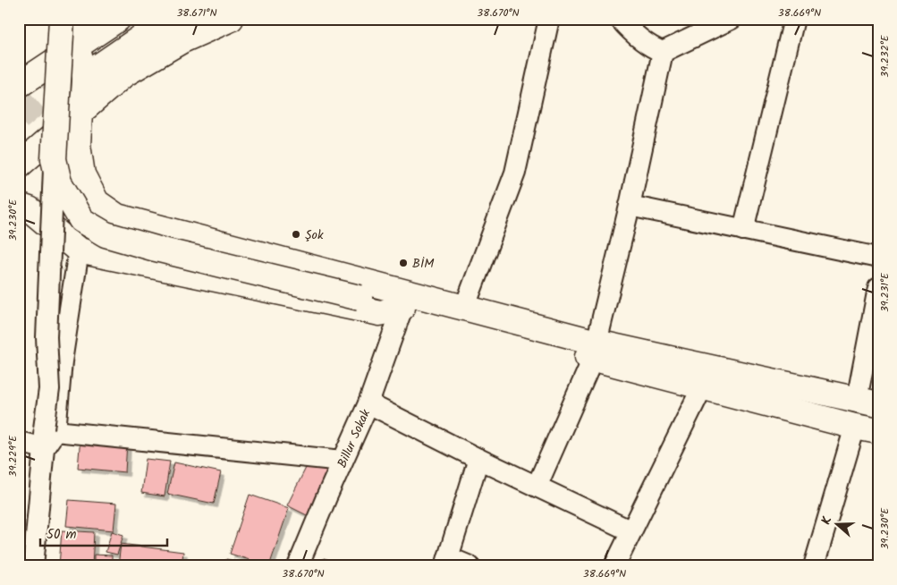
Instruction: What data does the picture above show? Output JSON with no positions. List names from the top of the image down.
{
  "streets": {
    "street": ["Billur Sokak"]
  },
  "places": ["Şok", "BİM"],
  "scale_bar": "50 m",
  "north": "left",
  "coordinates": [
    "38.671°N",
    "38.670°N",
    "38.669°N",
    "39.232°E",
    "39.230°E",
    "39.231°E",
    "39.229°E"
  ]
}
